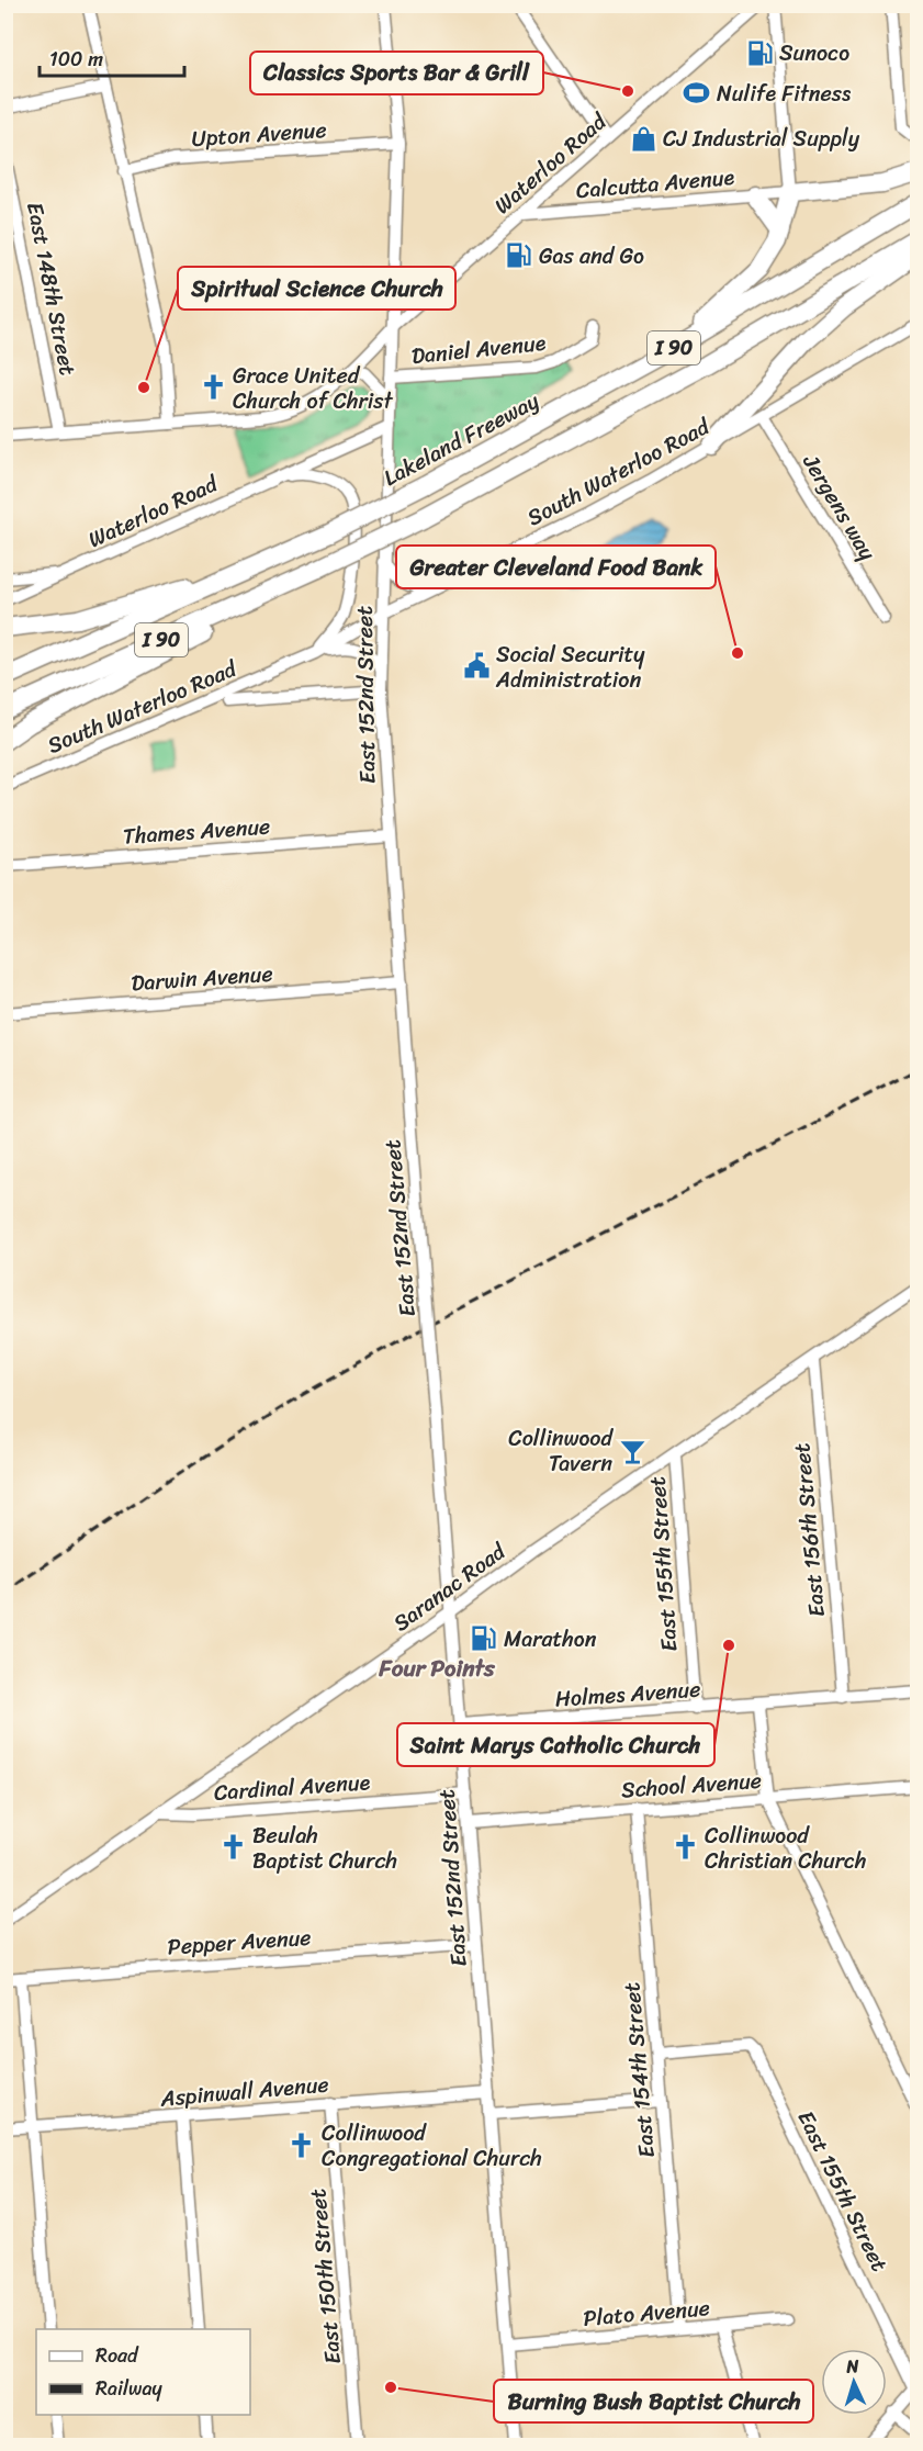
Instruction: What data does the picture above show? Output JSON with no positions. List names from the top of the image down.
{
  "streets": {
    "highway": ["I 90", "Lakeland Freeway"],
    "street": [
      "Upton Avenue",
      "Waterloo Road",
      "Calcutta Avenue",
      "East 148th Street",
      "Daniel Avenue",
      "South Waterloo Road",
      "Jergens way",
      "East 152nd Street",
      "Thames Avenue",
      "Darwin Avenue",
      "East 156th Street",
      "East 155th Street",
      "Saranac Road",
      "Holmes Avenue",
      "School Avenue",
      "Cardinal Avenue",
      "Pepper Avenue",
      "East 154th Street",
      "Aspinwall Avenue",
      "East 150th Street",
      "Plato Avenue"
    ]
  },
  "crossings": [
    ["Upton Avenue", "East 152nd Street"],
    ["Waterloo Road", "Calcutta Avenue"],
    ["Waterloo Road", "East 148th Street"],
    ["Waterloo Road", "East 152nd Street"],
    ["Daniel Avenue", "East 152nd Street"],
    ["South Waterloo Road", "Jergens way"],
    ["South Waterloo Road", "East 152nd Street"],
    ["East 152nd Street", "Thames Avenue"],
    ["East 152nd Street", "Darwin Avenue"],
    ["East 152nd Street", "Saranac Road"],
    ["East 152nd Street", "Holmes Avenue"],
    ["East 152nd Street", "School Avenue"],
    ["East 152nd Street", "Cardinal Avenue"],
    ["East 152nd Street", "Pepper Avenue"],
    ["East 152nd Street", "Aspinwall Avenue"],
    ["East 152nd Street", "Plato Avenue"],
    ["East 156th Street", "Saranac Road"],
    ["East 156th Street", "Holmes Avenue"],
    ["East 155th Street", "Saranac Road"],
    ["East 155th Street", "Holmes Avenue"],
    ["East 155th Street", "East 154th Street"],
    ["Saranac Road", "Cardinal Avenue"],
    ["School Avenue", "East 154th Street"],
    ["East 154th Street", "Plato Avenue"],
    ["Aspinwall Avenue", "East 150th Street"]
  ],
  "districts": ["Four Points"],
  "places": {
    "fuel station": ["Sunoco", "Gas and Go", "Marathon"],
    "other": [
      "Classics Sports Bar & Grill",
      "Spiritual Science Church",
      "Greater Cleveland Food Bank",
      "Saint Marys Catholic Church",
      "Burning Bush Baptist Church"
    ],
    "sports": ["Nulife Fitness"],
    "shop": ["CJ Industrial Supply"],
    "church": [
      "Grace United Church of Christ",
      "Beulah Baptist Church",
      "Collinwood Christian Church",
      "Collinwood Congregational Church"
    ],
    "public building": ["Social Security Administration"],
    "bar": ["Collinwood Tavern"]
  },
  "legend": ["Road", "Railway"],
  "scale_bar": "100 m",
  "north": "top"
}
